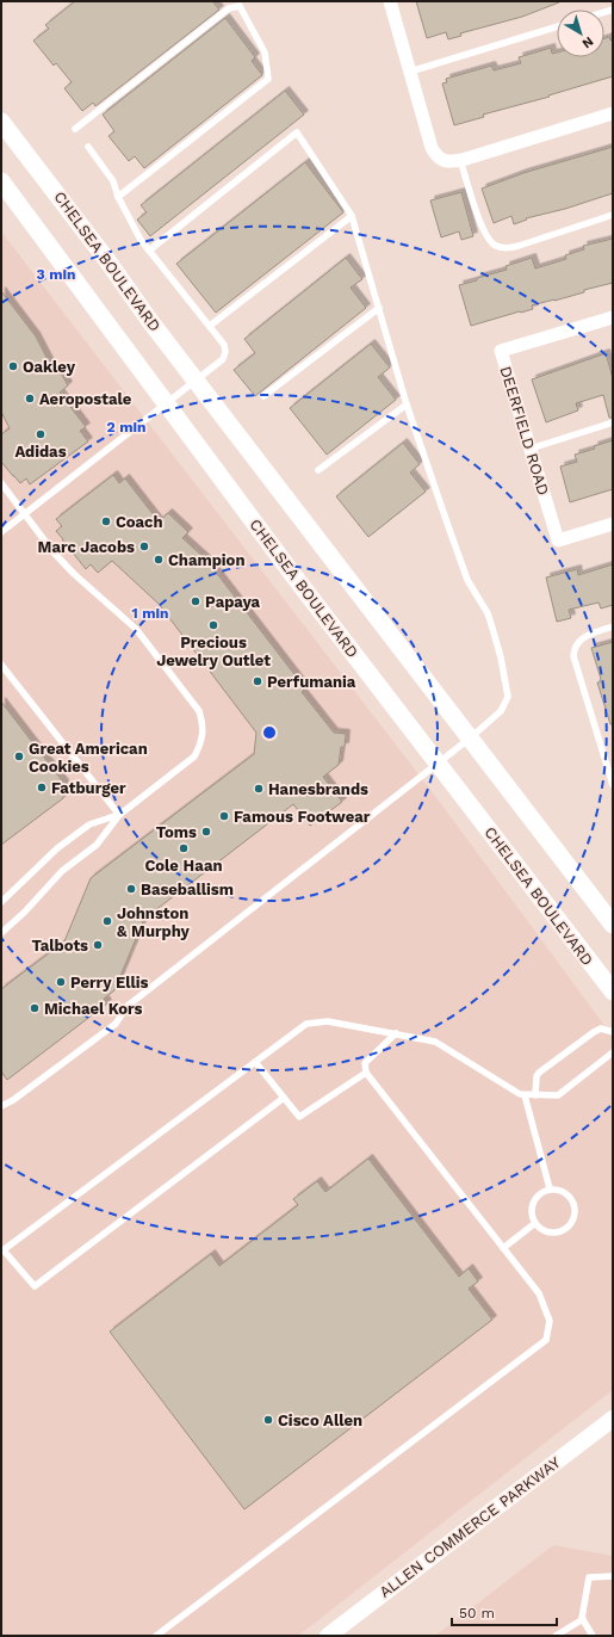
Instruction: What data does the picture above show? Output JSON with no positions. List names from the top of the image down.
{
  "streets": {
    "main road": ["CHELSEA BOULEVARD"],
    "street": ["DEERFIELD ROAD", "ALLEN COMMERCE PARKWAY"]
  },
  "places": [
    "Oakley",
    "Aeropostale",
    "Adidas",
    "Coach",
    "Marc Jacobs",
    "Champion",
    "Papaya",
    "Precious Jewelry Outlet",
    "Perfumania",
    "Great American Cookies",
    "Fatburger",
    "Hanesbrands",
    "Famous Footwear",
    "Toms",
    "Cole Haan",
    "Baseballism",
    "Johnston & Murphy",
    "Talbots",
    "Perry Ellis",
    "Michael Kors",
    "Cisco Allen"
  ],
  "scale_bar": "50 m",
  "north": "bottom right",
  "rings": ["3 min", "2 min", "1 min"]
}
